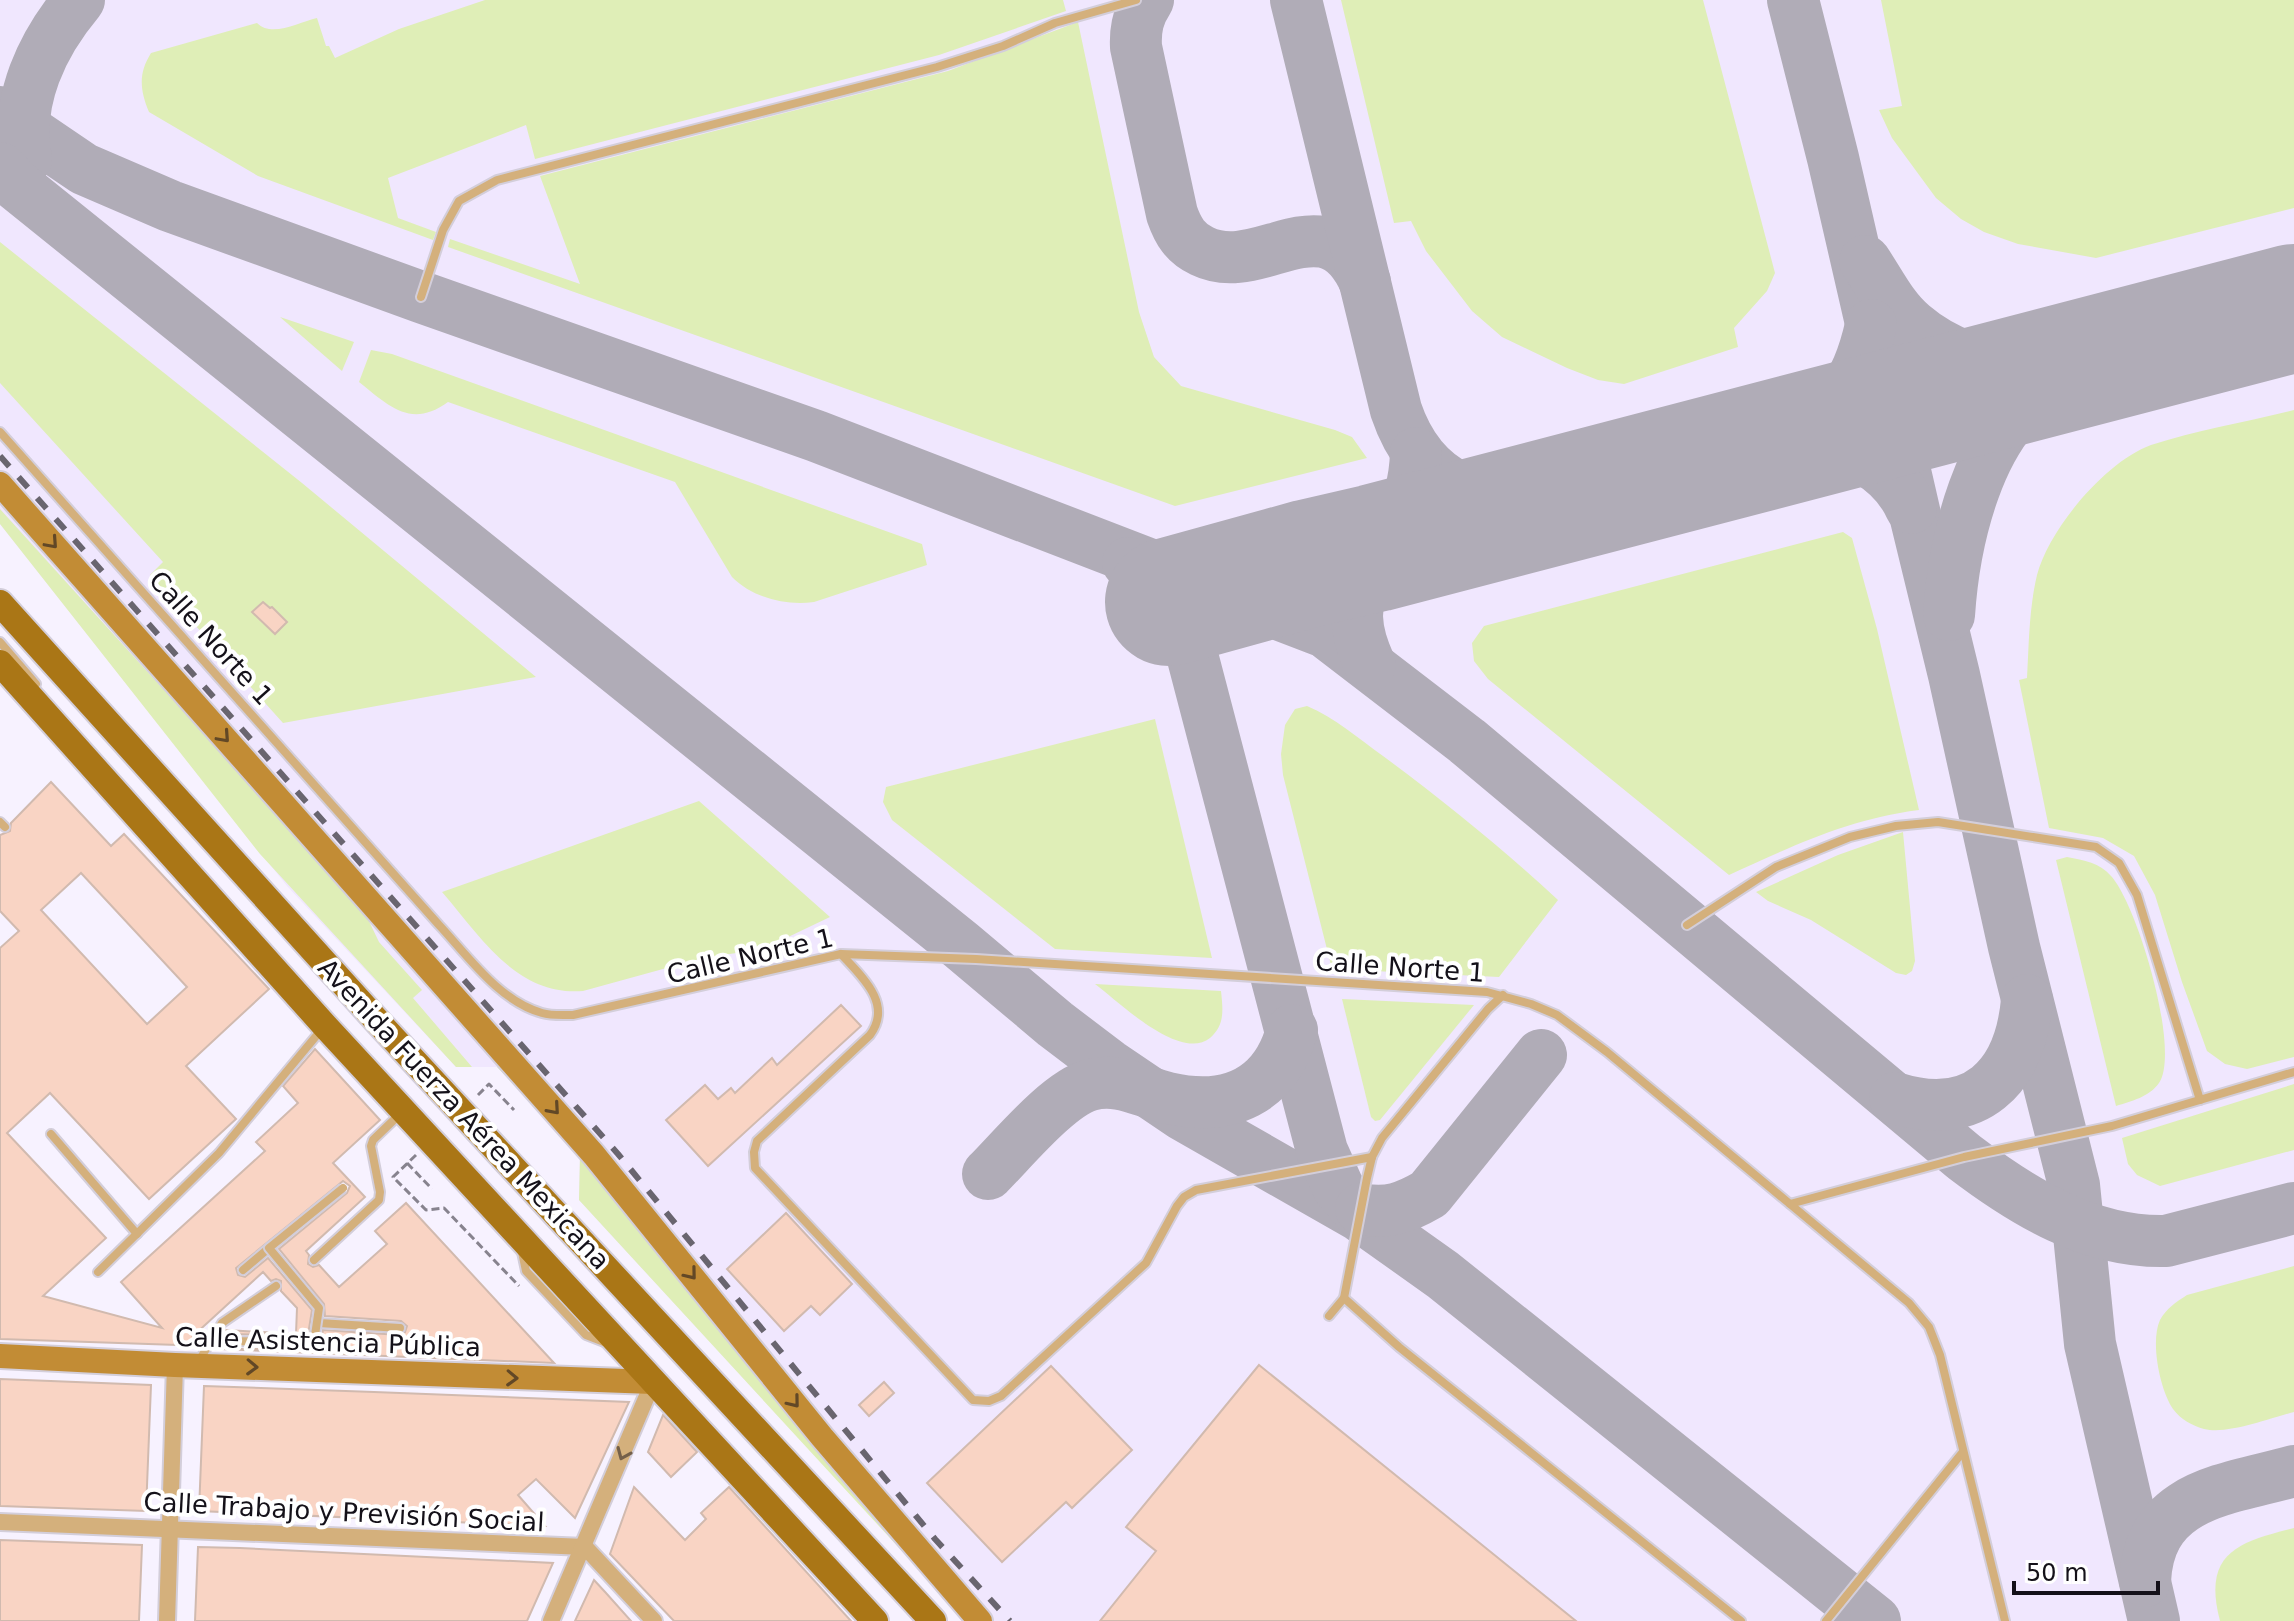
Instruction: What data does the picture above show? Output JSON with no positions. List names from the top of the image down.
{
  "streets": {
    "main road": ["Avenida Fuerza Aérea Mexicana"],
    "street": ["Calle Asistencia Pública", "Calle Trabajo y Previsión Social"],
    "lane": ["Calle Norte 1"]
  },
  "crossings": [
    ["Avenida Fuerza Aérea Mexicana", "Calle Asistencia Pública"]
  ],
  "one_way": ["Calle Asistencia Pública"],
  "scale_bar": "50 m"
}
